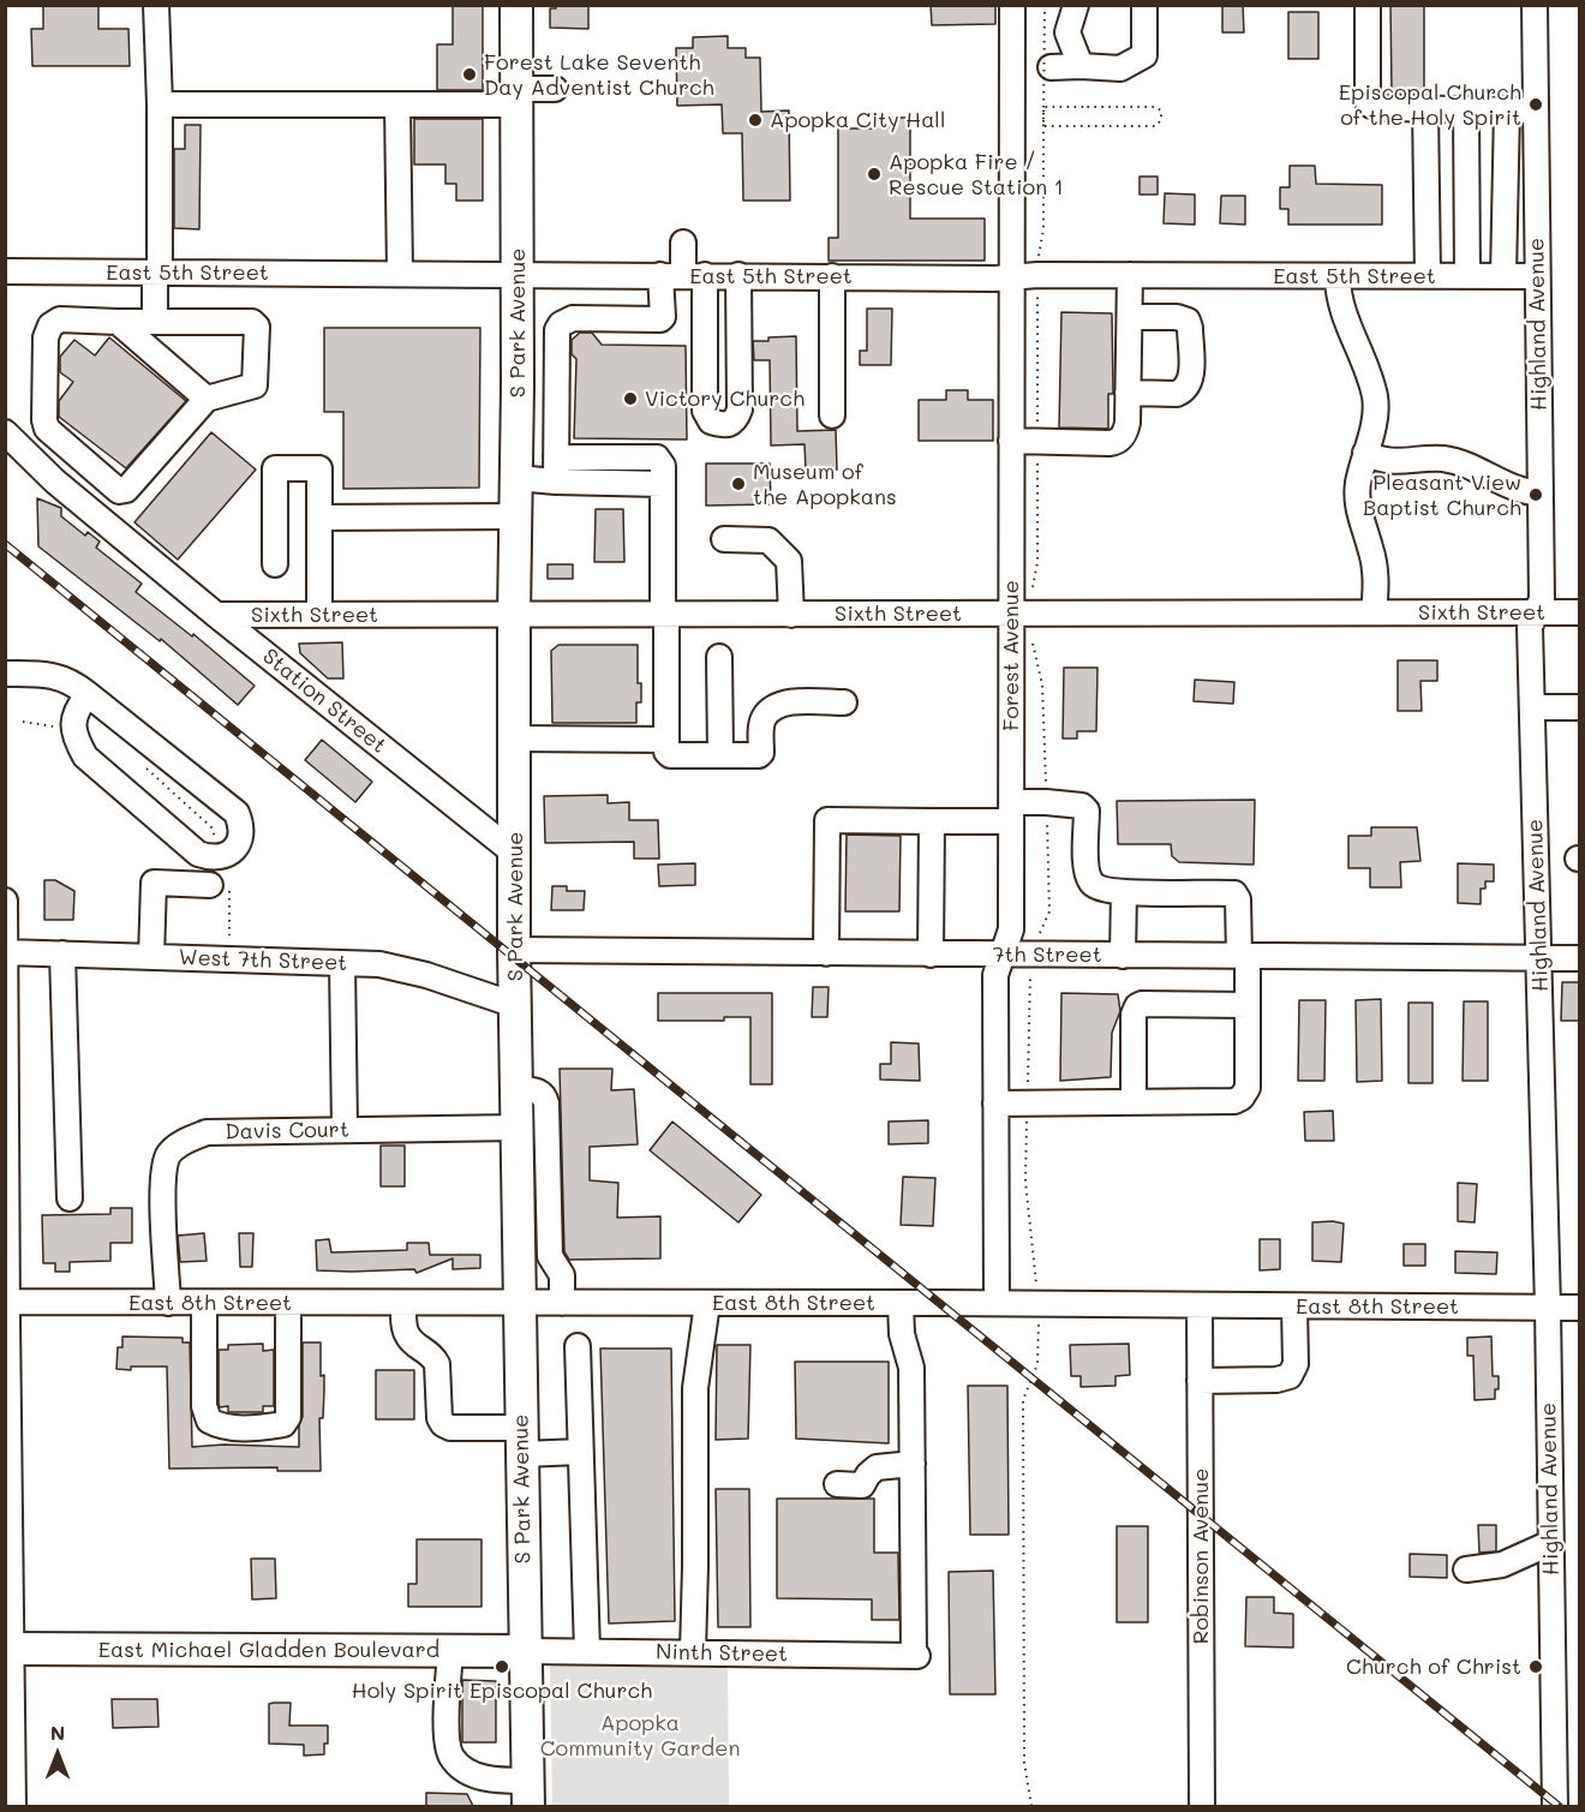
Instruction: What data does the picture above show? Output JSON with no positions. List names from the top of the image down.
{
  "streets": {
    "main road": ["S Park Avenue", "East Michael Gladden Boulevard"],
    "street": [
      "East 5th Street",
      "Highland Avenue",
      "Sixth Street",
      "Forest Avenue",
      "Station Street",
      "7th Street",
      "West 7th Street",
      "Davis Court",
      "East 8th Street",
      "Robinson Avenue",
      "Ninth Street"
    ]
  },
  "crossings": [
    ["East 5th Street", "S Park Avenue"],
    ["East 5th Street", "Highland Avenue"],
    ["East 5th Street", "Forest Avenue"],
    ["S Park Avenue", "Sixth Street"],
    ["S Park Avenue", "Station Street"],
    ["S Park Avenue", "7th Street"],
    ["S Park Avenue", "West 7th Street"],
    ["S Park Avenue", "Davis Court"],
    ["S Park Avenue", "East 8th Street"],
    ["S Park Avenue", "East Michael Gladden Boulevard"],
    ["S Park Avenue", "Ninth Street"],
    ["Highland Avenue", "Sixth Street"],
    ["Highland Avenue", "7th Street"],
    ["Highland Avenue", "East 8th Street"],
    ["Sixth Street", "Forest Avenue"],
    ["Sixth Street", "Station Street"],
    ["Forest Avenue", "7th Street"],
    ["Forest Avenue", "East 8th Street"],
    ["Davis Court", "East 8th Street"],
    ["East 8th Street", "Robinson Avenue"],
    ["East Michael Gladden Boulevard", "Ninth Street"]
  ],
  "parks": ["Apopka Community Garden"],
  "places": [
    "Forest Lake Seventh Day Adventist Church",
    "Episcopal Church of the Holy Spirit",
    "Apopka City Hall",
    "Apopka Fire / Rescue Station 1",
    "Victory Church",
    "Museum of the Apopkans",
    "Pleasant View Baptist Church",
    "Holy Spirit Episcopal Church",
    "Church of Christ"
  ],
  "north": "top"
}
